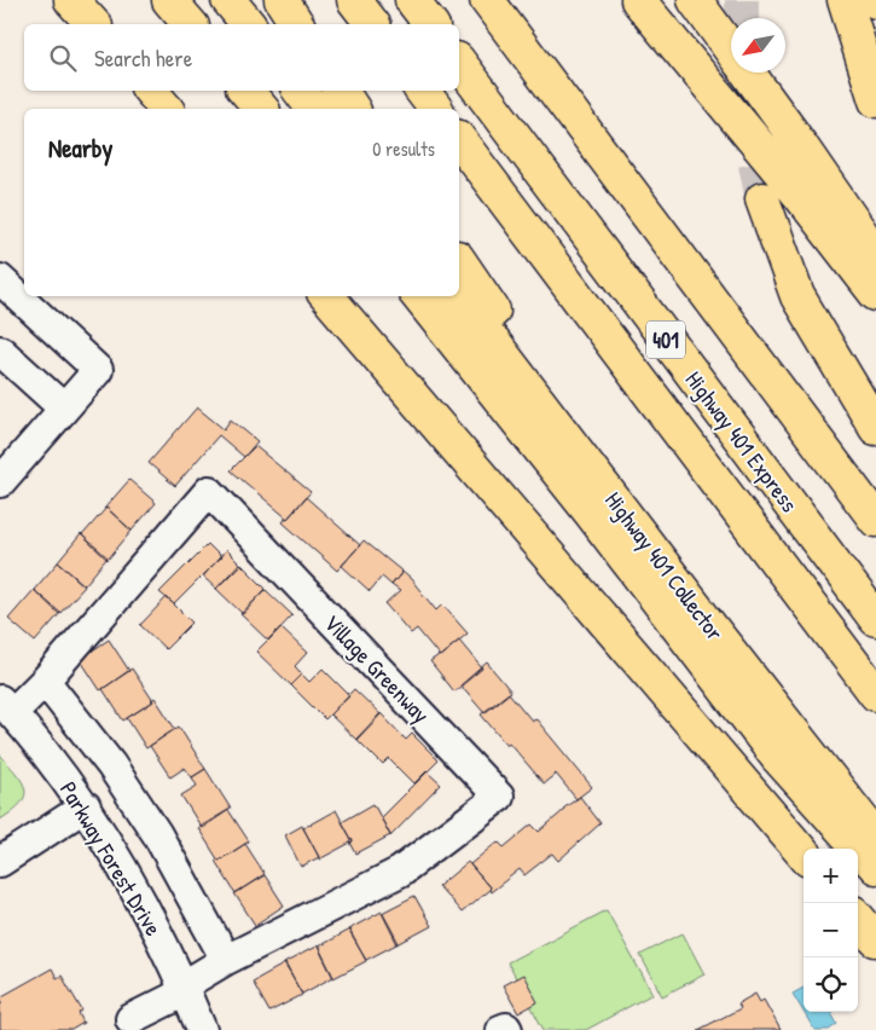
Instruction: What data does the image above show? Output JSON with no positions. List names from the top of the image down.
{
  "streets": {
    "highway": ["401", "Highway 401 Express", "Highway 401 Collector"],
    "street": ["Village Greenway", "Parkway Forest Drive"]
  },
  "crossings": [
    ["Village Greenway", "Parkway Forest Drive"]
  ],
  "north": "bottom left",
  "page": {
    "search": "Search here",
    "heading": ["Nearby", "0 results"],
    "map_buttons": ["+", "−"]
  }
}
